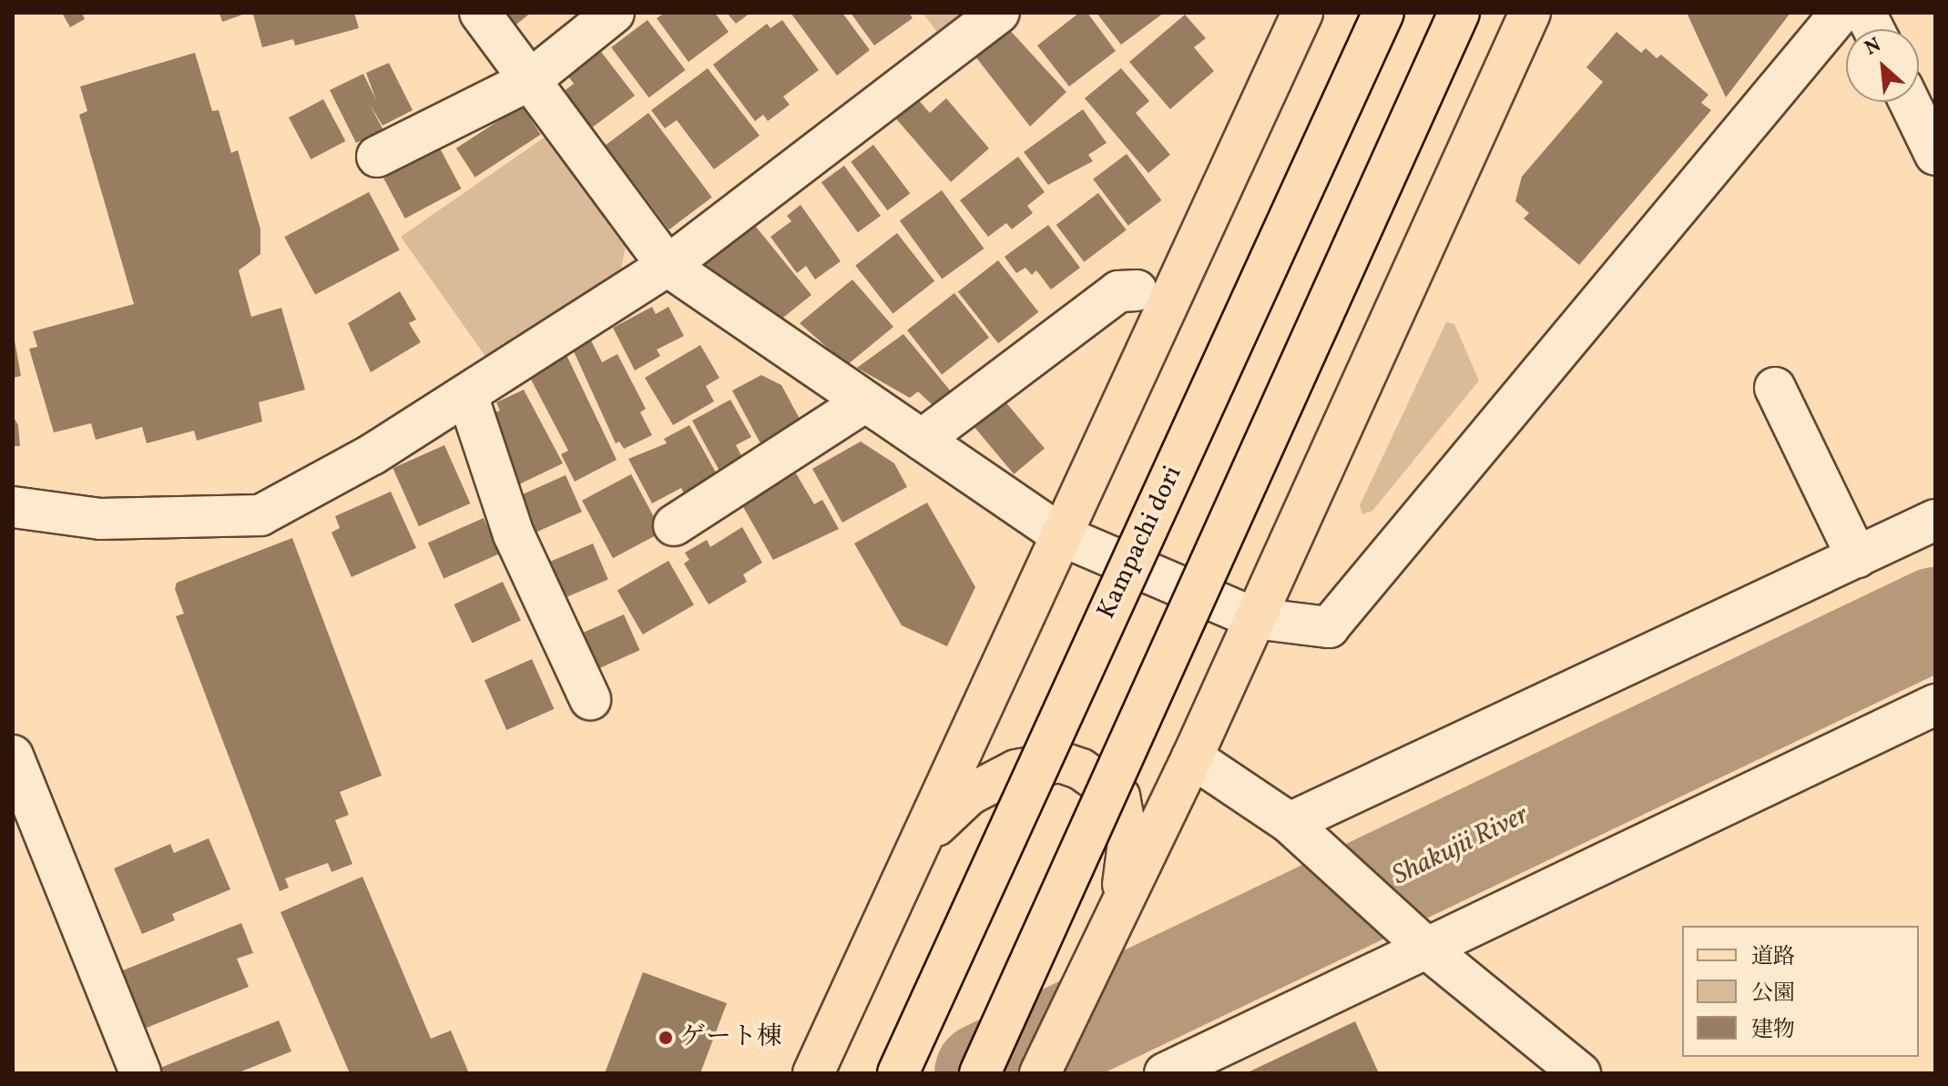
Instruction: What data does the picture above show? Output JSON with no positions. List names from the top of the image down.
{
  "streets": {
    "main road": ["Kampachi dori"]
  },
  "water": ["Shakujii River"],
  "places": ["ゲート棟"],
  "legend": ["道路", "公園", "建物"],
  "north": "top left"
}
